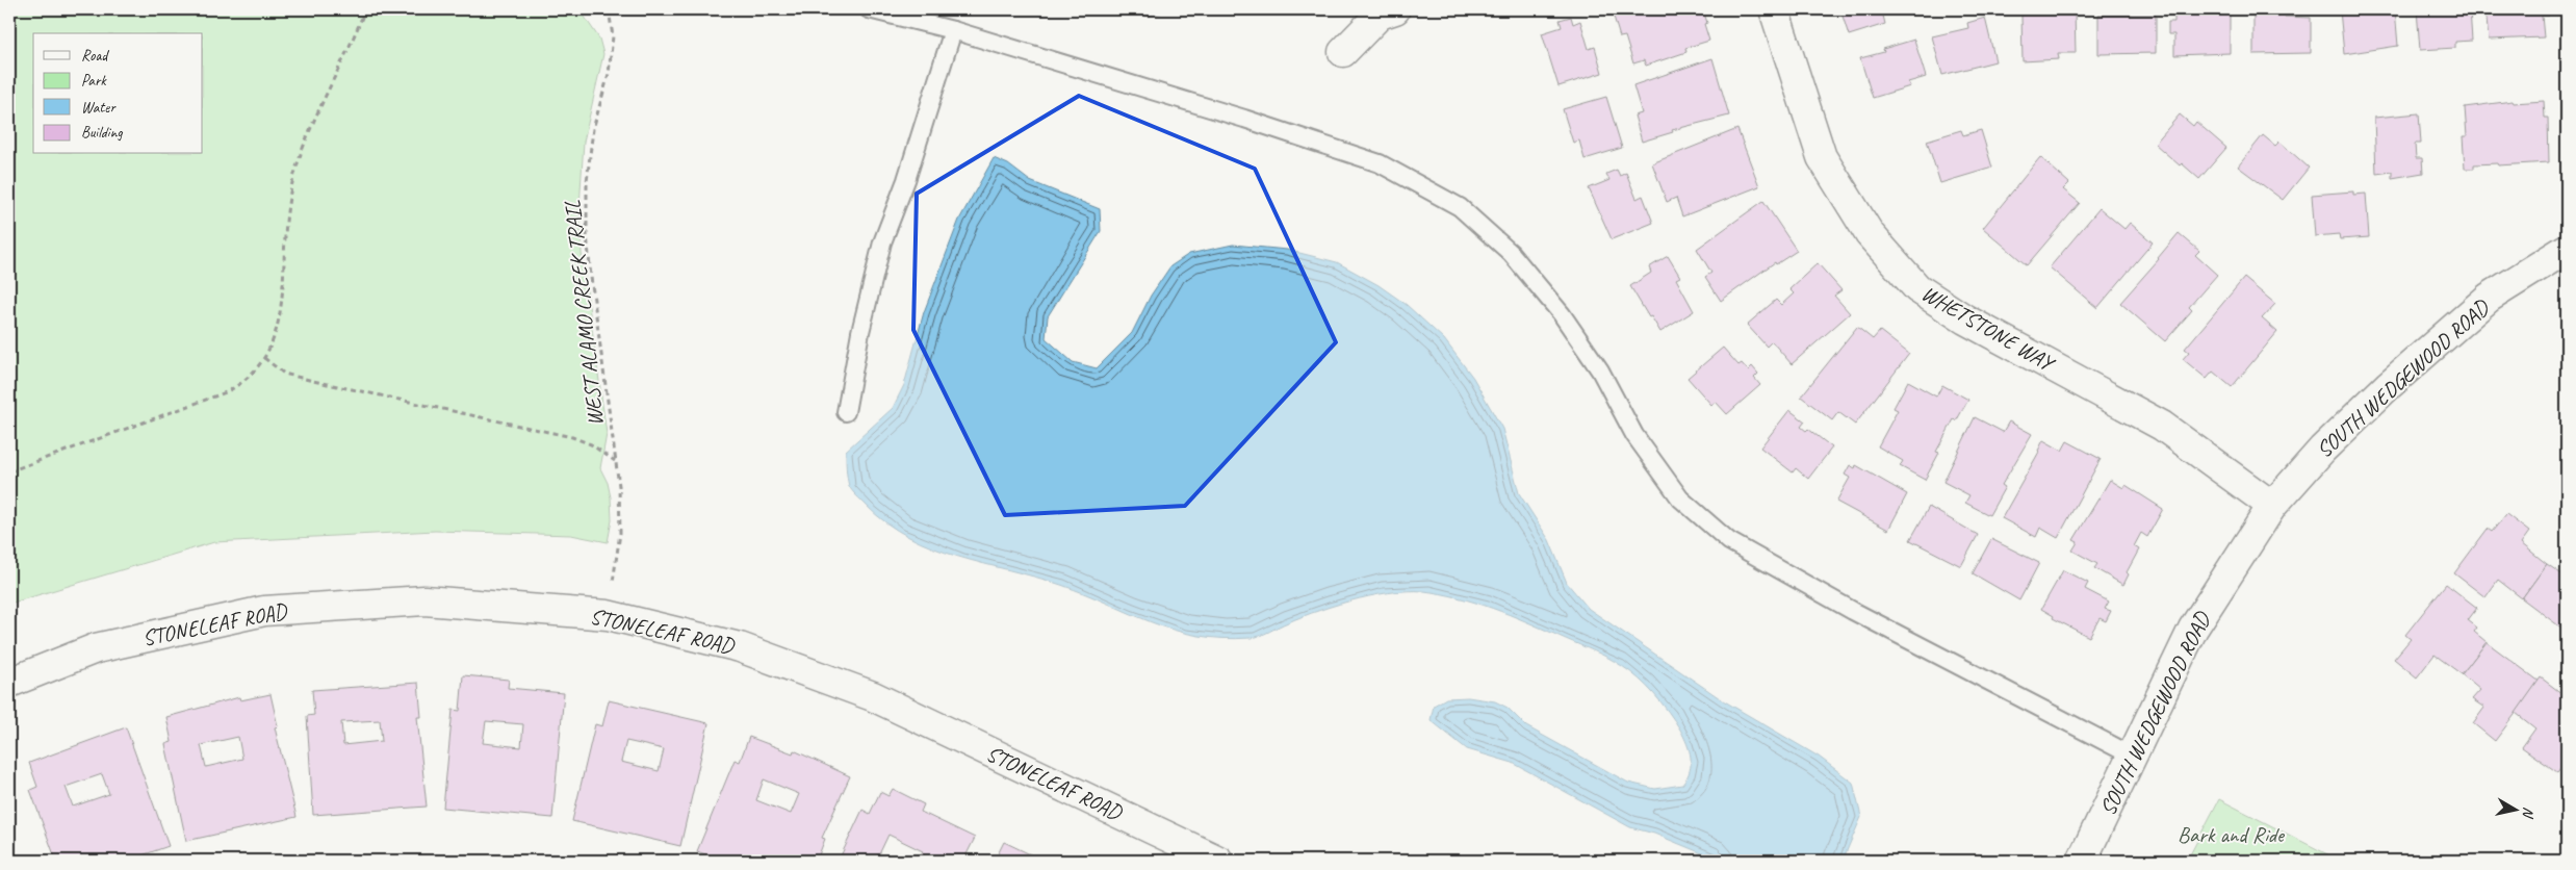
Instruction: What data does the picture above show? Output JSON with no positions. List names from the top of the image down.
{
  "streets": {
    "street": ["WHETSTONE WAY", "SOUTH WEDGEWOOD ROAD", "STONELEAF ROAD"],
    "path": ["WEST ALAMO CREEK TRAIL"]
  },
  "crossings": [
    ["WEST ALAMO CREEK TRAIL", "STONELEAF ROAD"],
    ["WHETSTONE WAY", "SOUTH WEDGEWOOD ROAD"]
  ],
  "parks": ["Bark and Ride"],
  "legend": [
    "Road",
    "Park",
    "Water",
    "Building"
  ],
  "north": "right"
}
